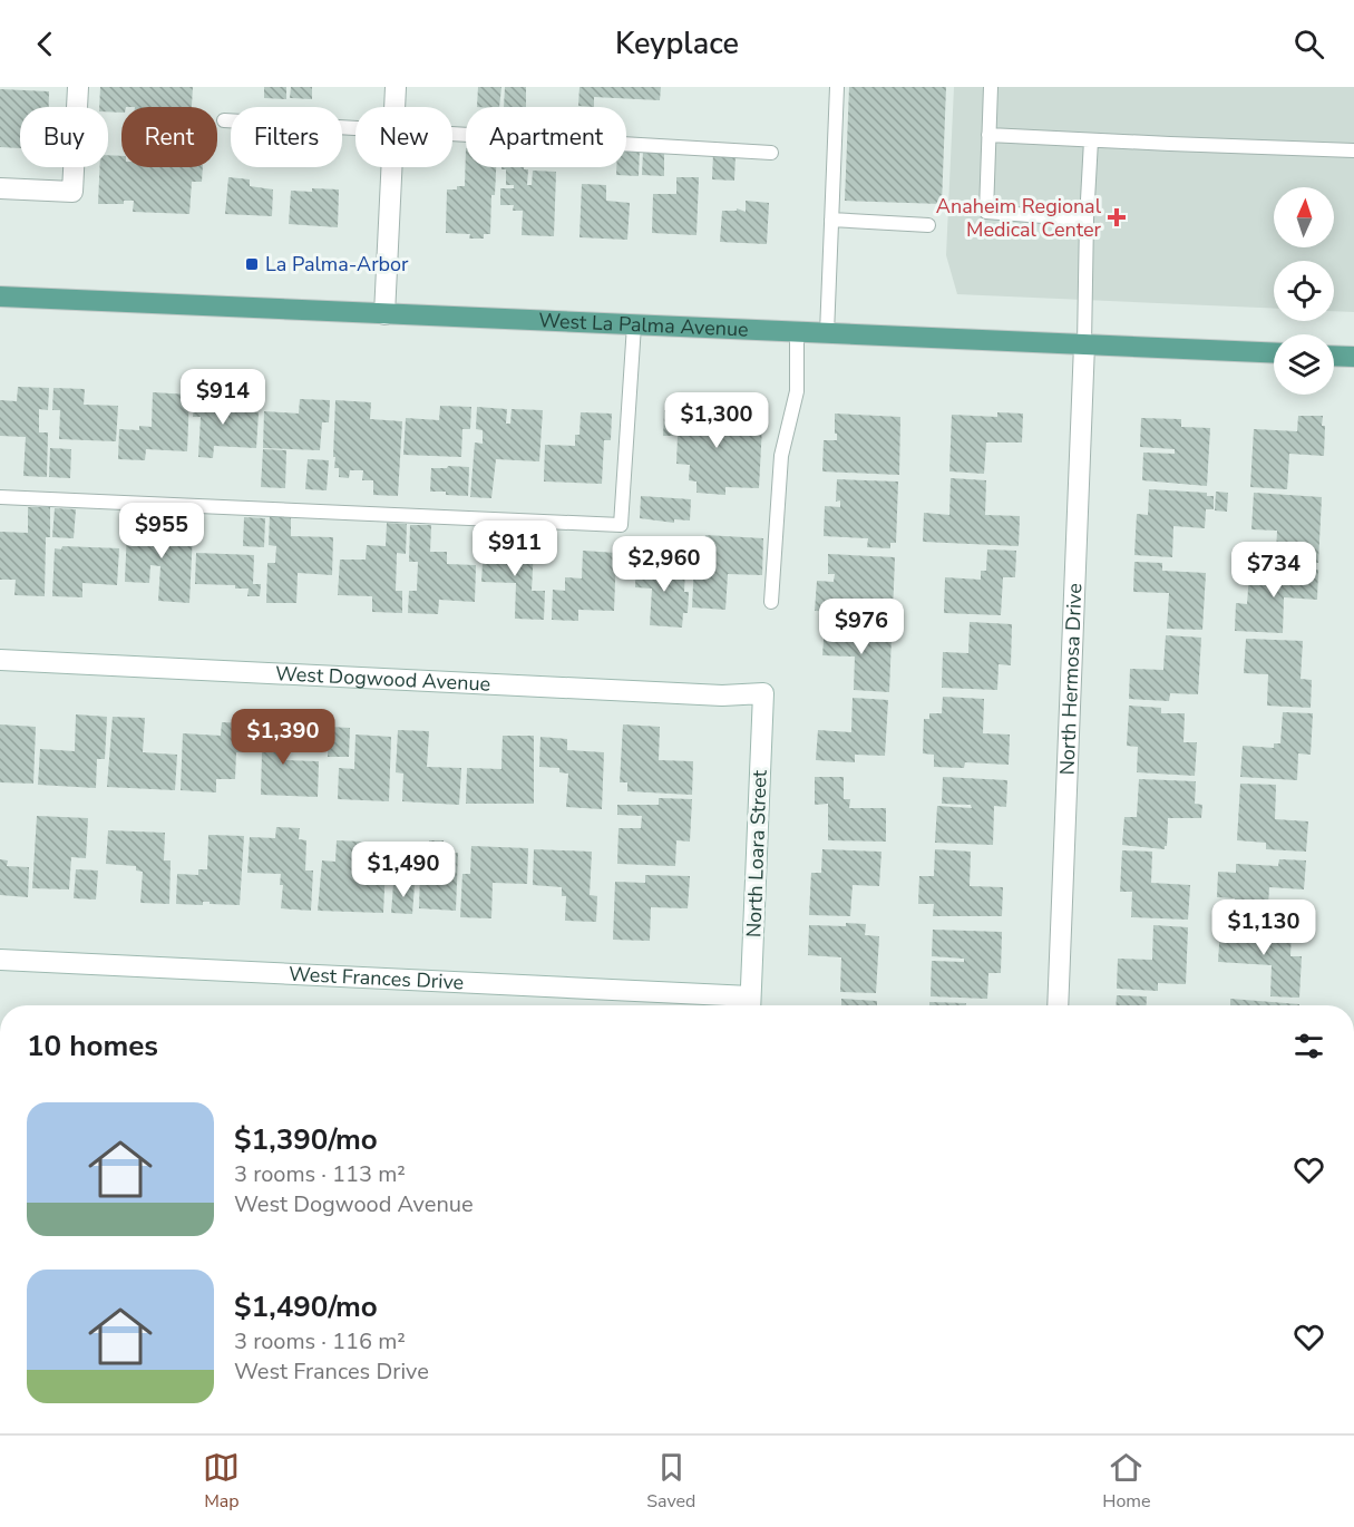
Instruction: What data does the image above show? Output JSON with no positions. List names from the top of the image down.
{
  "streets": {
    "main road": ["West La Palma Avenue"],
    "street": [
      "West Dogwood Avenue",
      "North Hermosa Drive",
      "North Loara Street",
      "West Frances Drive"
    ]
  },
  "crossings": [
    ["West La Palma Avenue", "North Hermosa Drive"],
    ["West Dogwood Avenue", "North Loara Street"],
    ["North Loara Street", "West Frances Drive"]
  ],
  "places": {
    "health": ["Anaheim Regional Medical Center"],
    "transit": ["La Palma-Arbor"]
  },
  "north": "top",
  "page": {
    "header": "Keyplace",
    "chip": [
      "Buy",
      "Rent",
      "Filters",
      "New",
      "Apartment"
    ],
    "price": [
      "$914",
      "$1,300",
      "$955",
      "$911",
      "$2,960",
      "$734",
      "$976",
      "$1,390",
      "$1,490",
      "$1,130"
    ],
    "heading": "10 homes",
    "list": [
      {
        "name": "$1,390/mo",
        "note": "3 rooms · 113 m² · West Dogwood Avenue"
      },
      {
        "name": "$1,490/mo",
        "note": "3 rooms · 116 m² · West Frances Drive"
      }
    ],
    "tabs": ["Map", "Saved", "Home"]
  }
}
